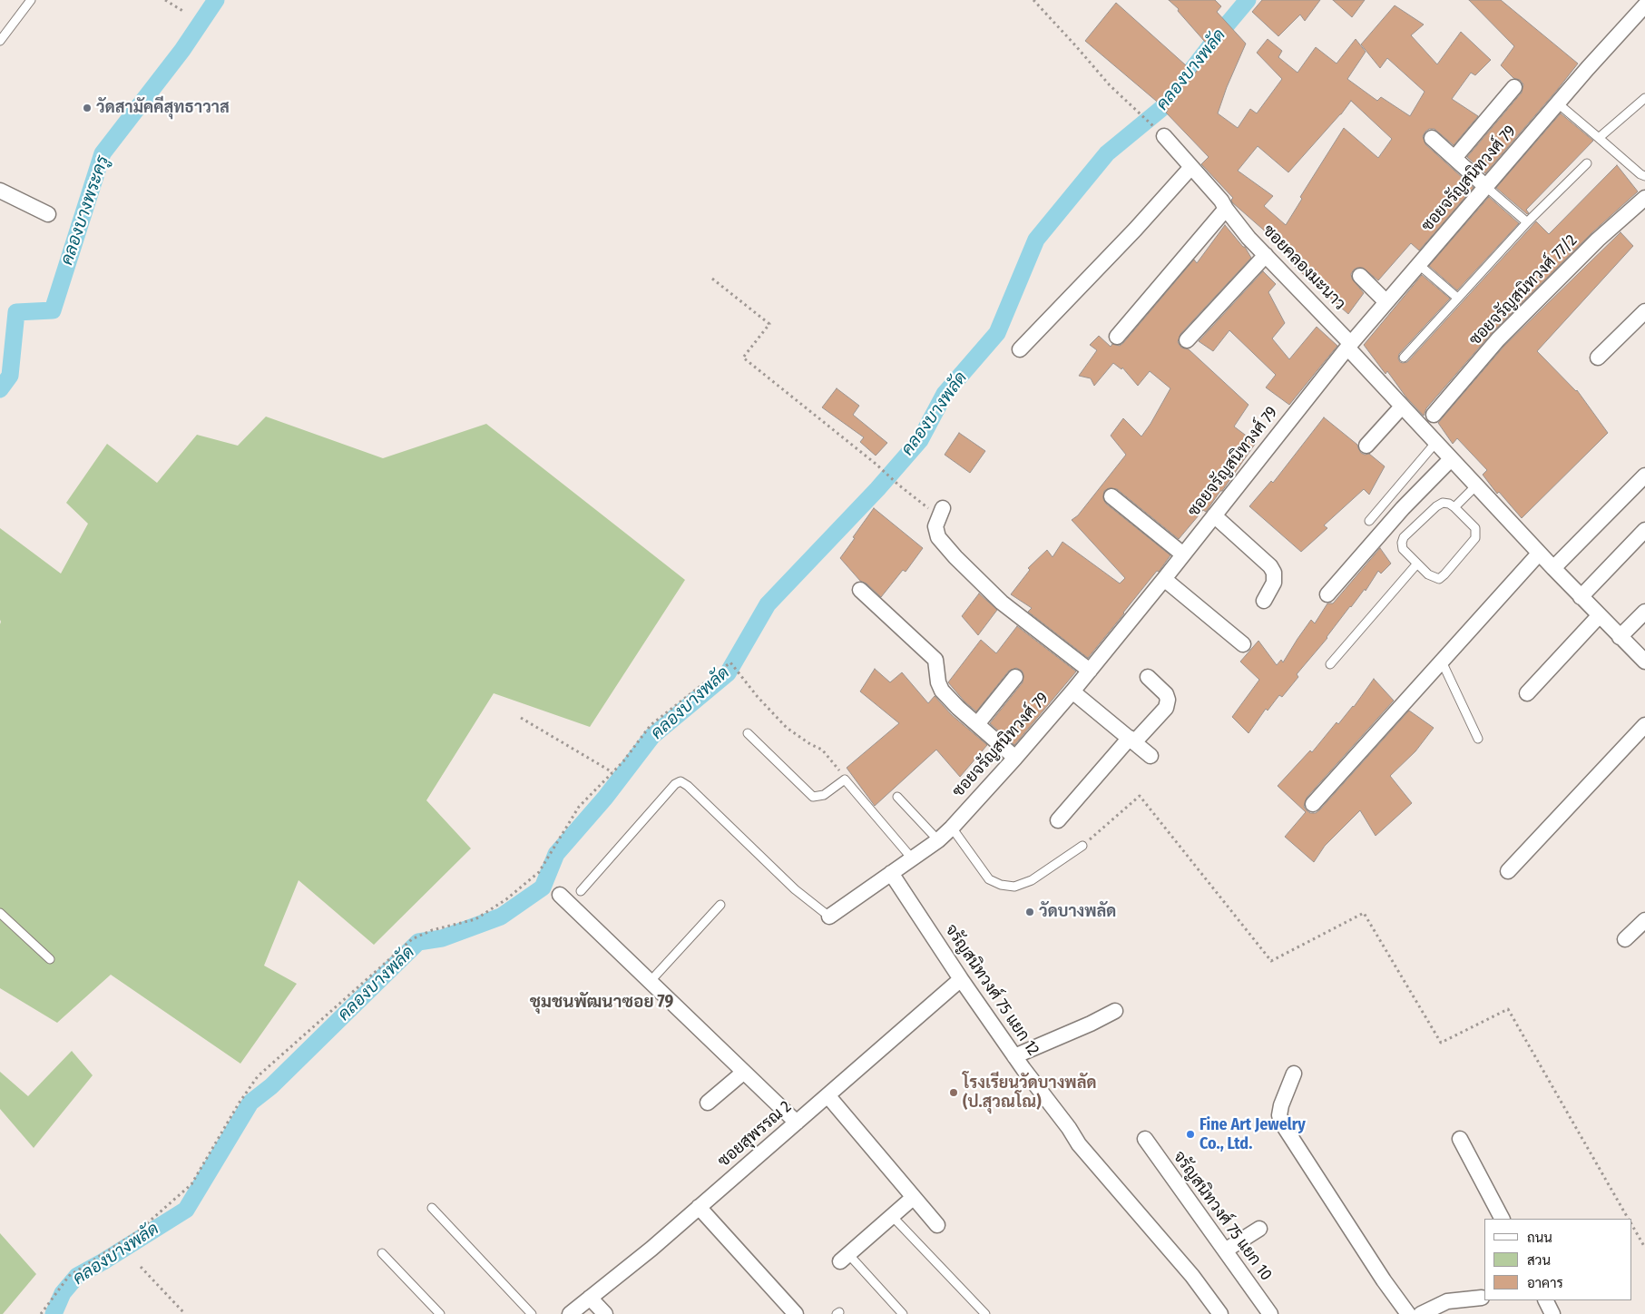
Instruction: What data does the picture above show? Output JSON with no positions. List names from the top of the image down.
{
  "streets": {
    "street": [
      "ซอยจรัญสนิทวงศ์ 79",
      "ซอยคลองมะนาว",
      "ซอยจรัญสนิทวงศ์ 77/2",
      "จรัญสนิทวงศ์ 75 แยก 12",
      "ซอยสุพรรณ 2",
      "จรัญสนิทวงศ์ 75 แยก 10"
    ]
  },
  "crossings": [
    ["ซอยจรัญสนิทวงศ์ 79", "ซอยคลองมะนาว"],
    ["ซอยจรัญสนิทวงศ์ 79", "จรัญสนิทวงศ์ 75 แยก 12"],
    ["จรัญสนิทวงศ์ 75 แยก 12", "ซอยสุพรรณ 2"]
  ],
  "districts": ["ชุมชนพัฒนาซอย 79"],
  "water": ["คลองบางพลัด", "คลองบางพระครู"],
  "places": [
    "วัดสามัคคีสุทธาวาส",
    "วัดบางพลัด",
    "โรงเรียนวัดบางพลัด (ป.สุวณโณ)",
    "Fine Art Jewelry Co., Ltd."
  ],
  "legend": ["ถนน", "สวน", "อาคาร"]
}
